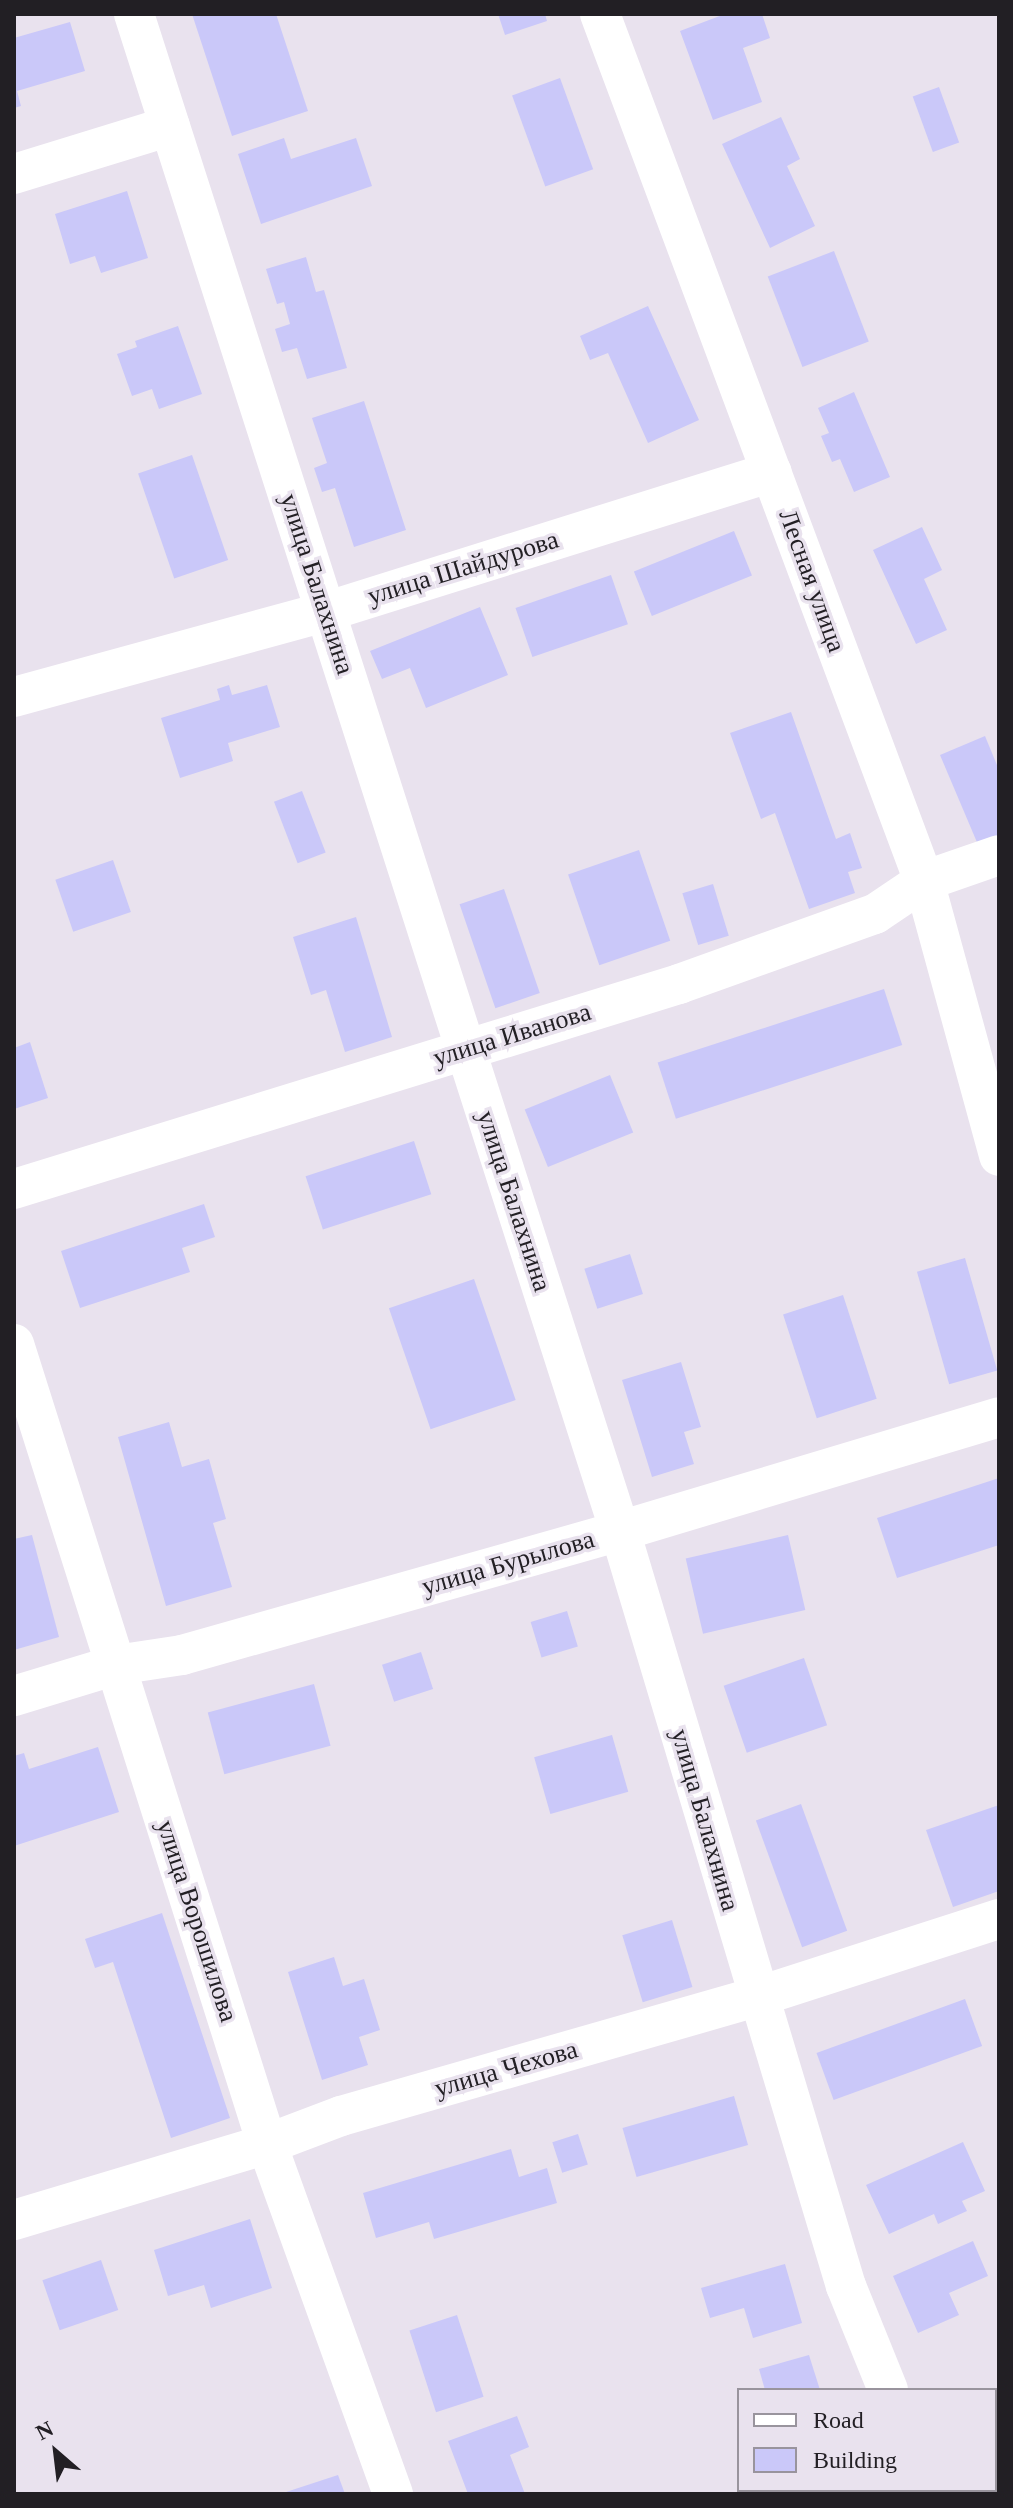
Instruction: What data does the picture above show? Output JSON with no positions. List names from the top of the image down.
{
  "streets": {
    "street": [
      "улица Шайдурова",
      "Лесная улица",
      "улица Балахнина",
      "улица Иванова",
      "улица Бурылова",
      "улица Ворошилова",
      "улица Чехова"
    ]
  },
  "crossings": [
    ["улица Шайдурова", "Лесная улица"],
    ["улица Шайдурова", "улица Балахнина"],
    ["Лесная улица", "улица Иванова"],
    ["улица Балахнина", "улица Иванова"],
    ["улица Балахнина", "улица Бурылова"],
    ["улица Балахнина", "улица Чехова"],
    ["улица Бурылова", "улица Ворошилова"],
    ["улица Ворошилова", "улица Чехова"]
  ],
  "legend": ["Road", "Building"],
  "north": "top left"
}
